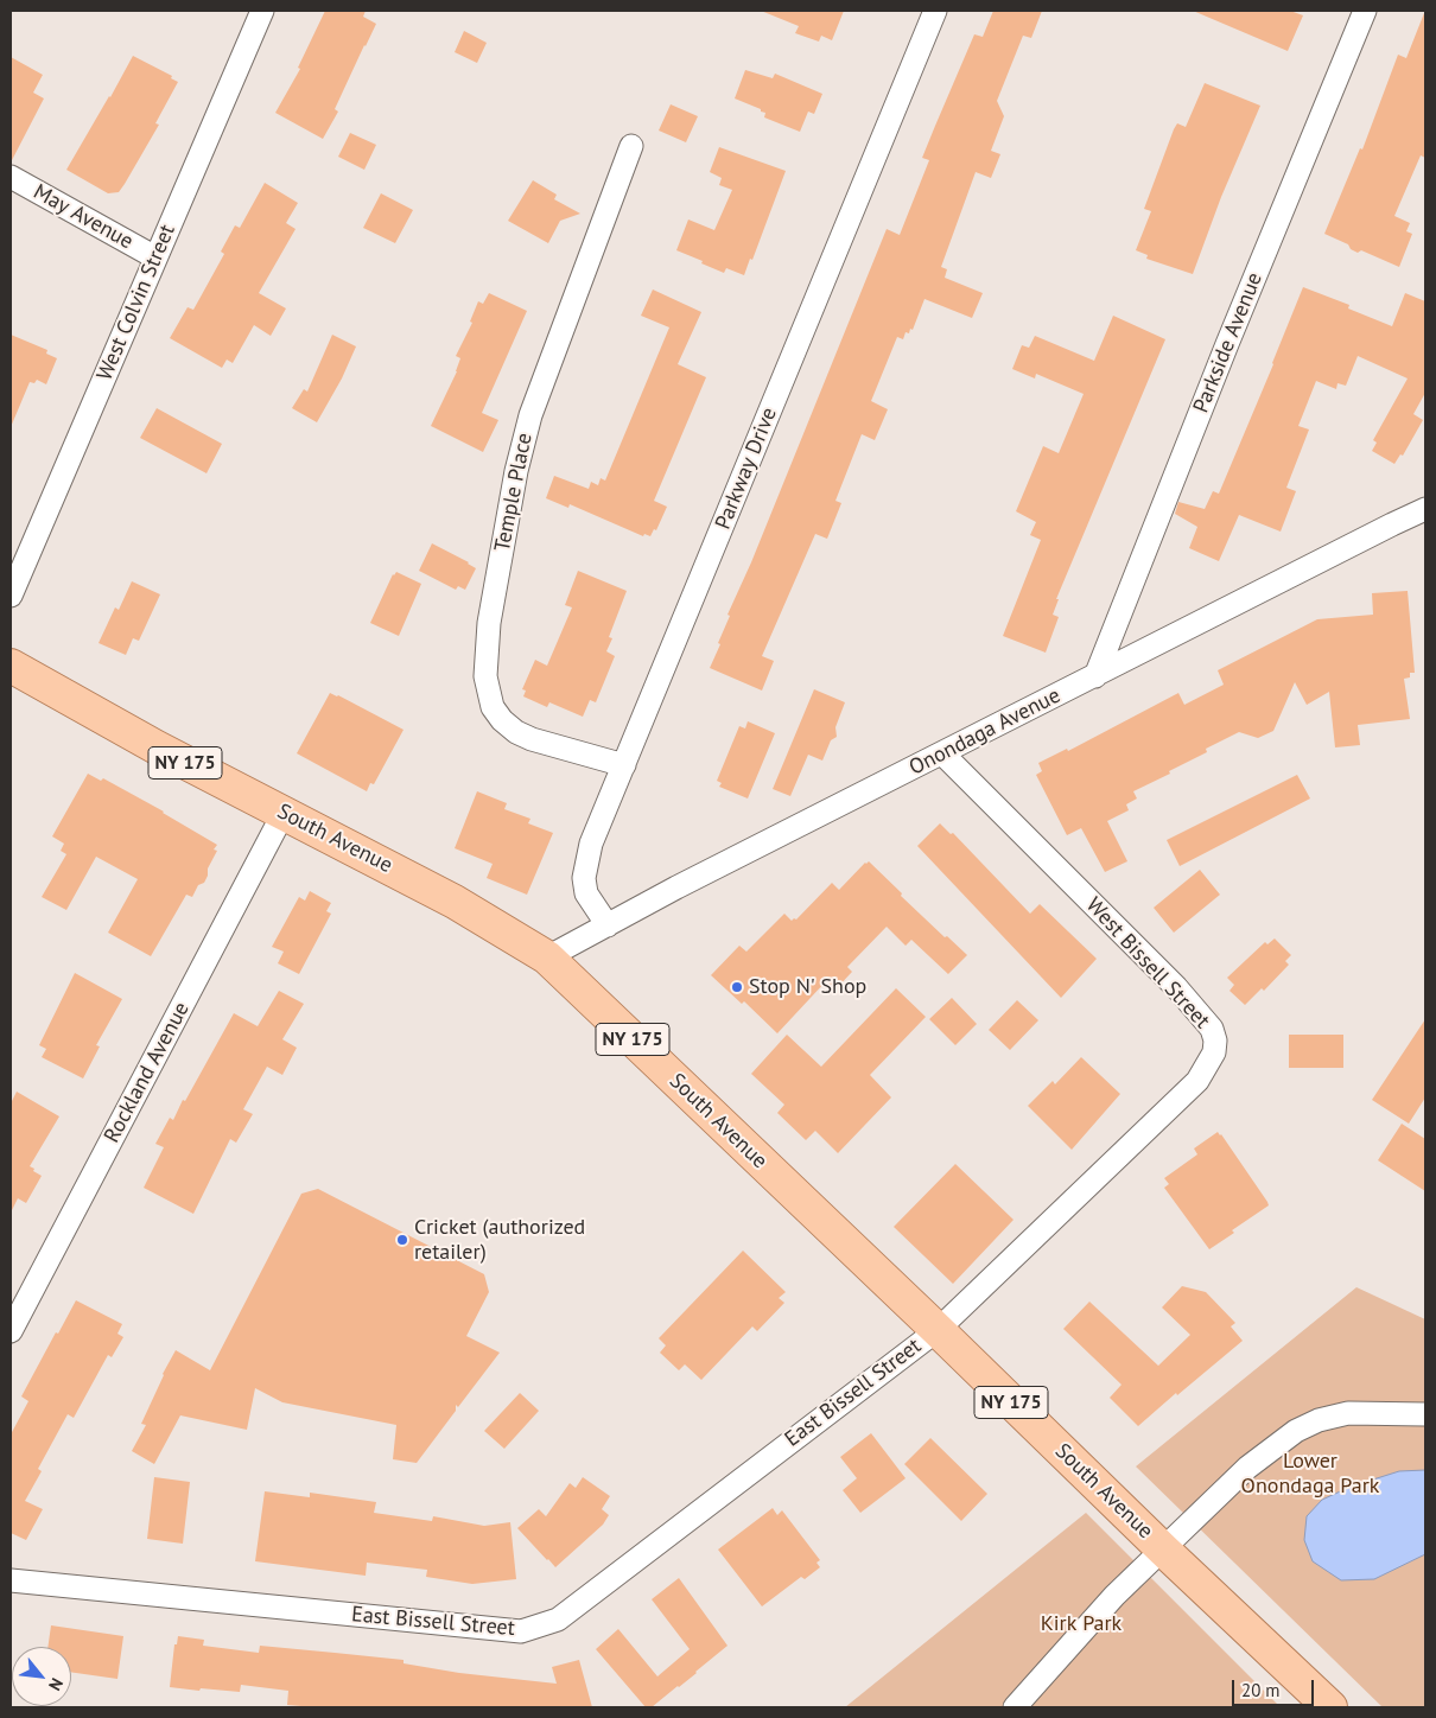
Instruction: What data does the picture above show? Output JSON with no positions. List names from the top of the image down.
{
  "streets": {
    "main road": ["NY 175", "South Avenue"],
    "street": [
      "May Avenue",
      "West Colvin Street",
      "Parkside Avenue",
      "Parkway Drive",
      "Temple Place",
      "Onondaga Avenue",
      "West Bissell Street",
      "Rockland Avenue",
      "East Bissell Street"
    ]
  },
  "crossings": [
    ["May Avenue", "West Colvin Street"],
    ["Parkside Avenue", "Onondaga Avenue"],
    ["Parkway Drive", "Temple Place"],
    ["Parkway Drive", "Onondaga Avenue"],
    ["Onondaga Avenue", "South Avenue"],
    ["Onondaga Avenue", "West Bissell Street"],
    ["South Avenue", "West Bissell Street"],
    ["South Avenue", "Rockland Avenue"],
    ["South Avenue", "East Bissell Street"],
    ["West Bissell Street", "East Bissell Street"]
  ],
  "parks": ["Lower Onondaga Park", "Kirk Park"],
  "places": ["Stop N' Shop", "Cricket (authorized retailer)"],
  "scale_bar": "20 m",
  "north": "bottom right"
}
